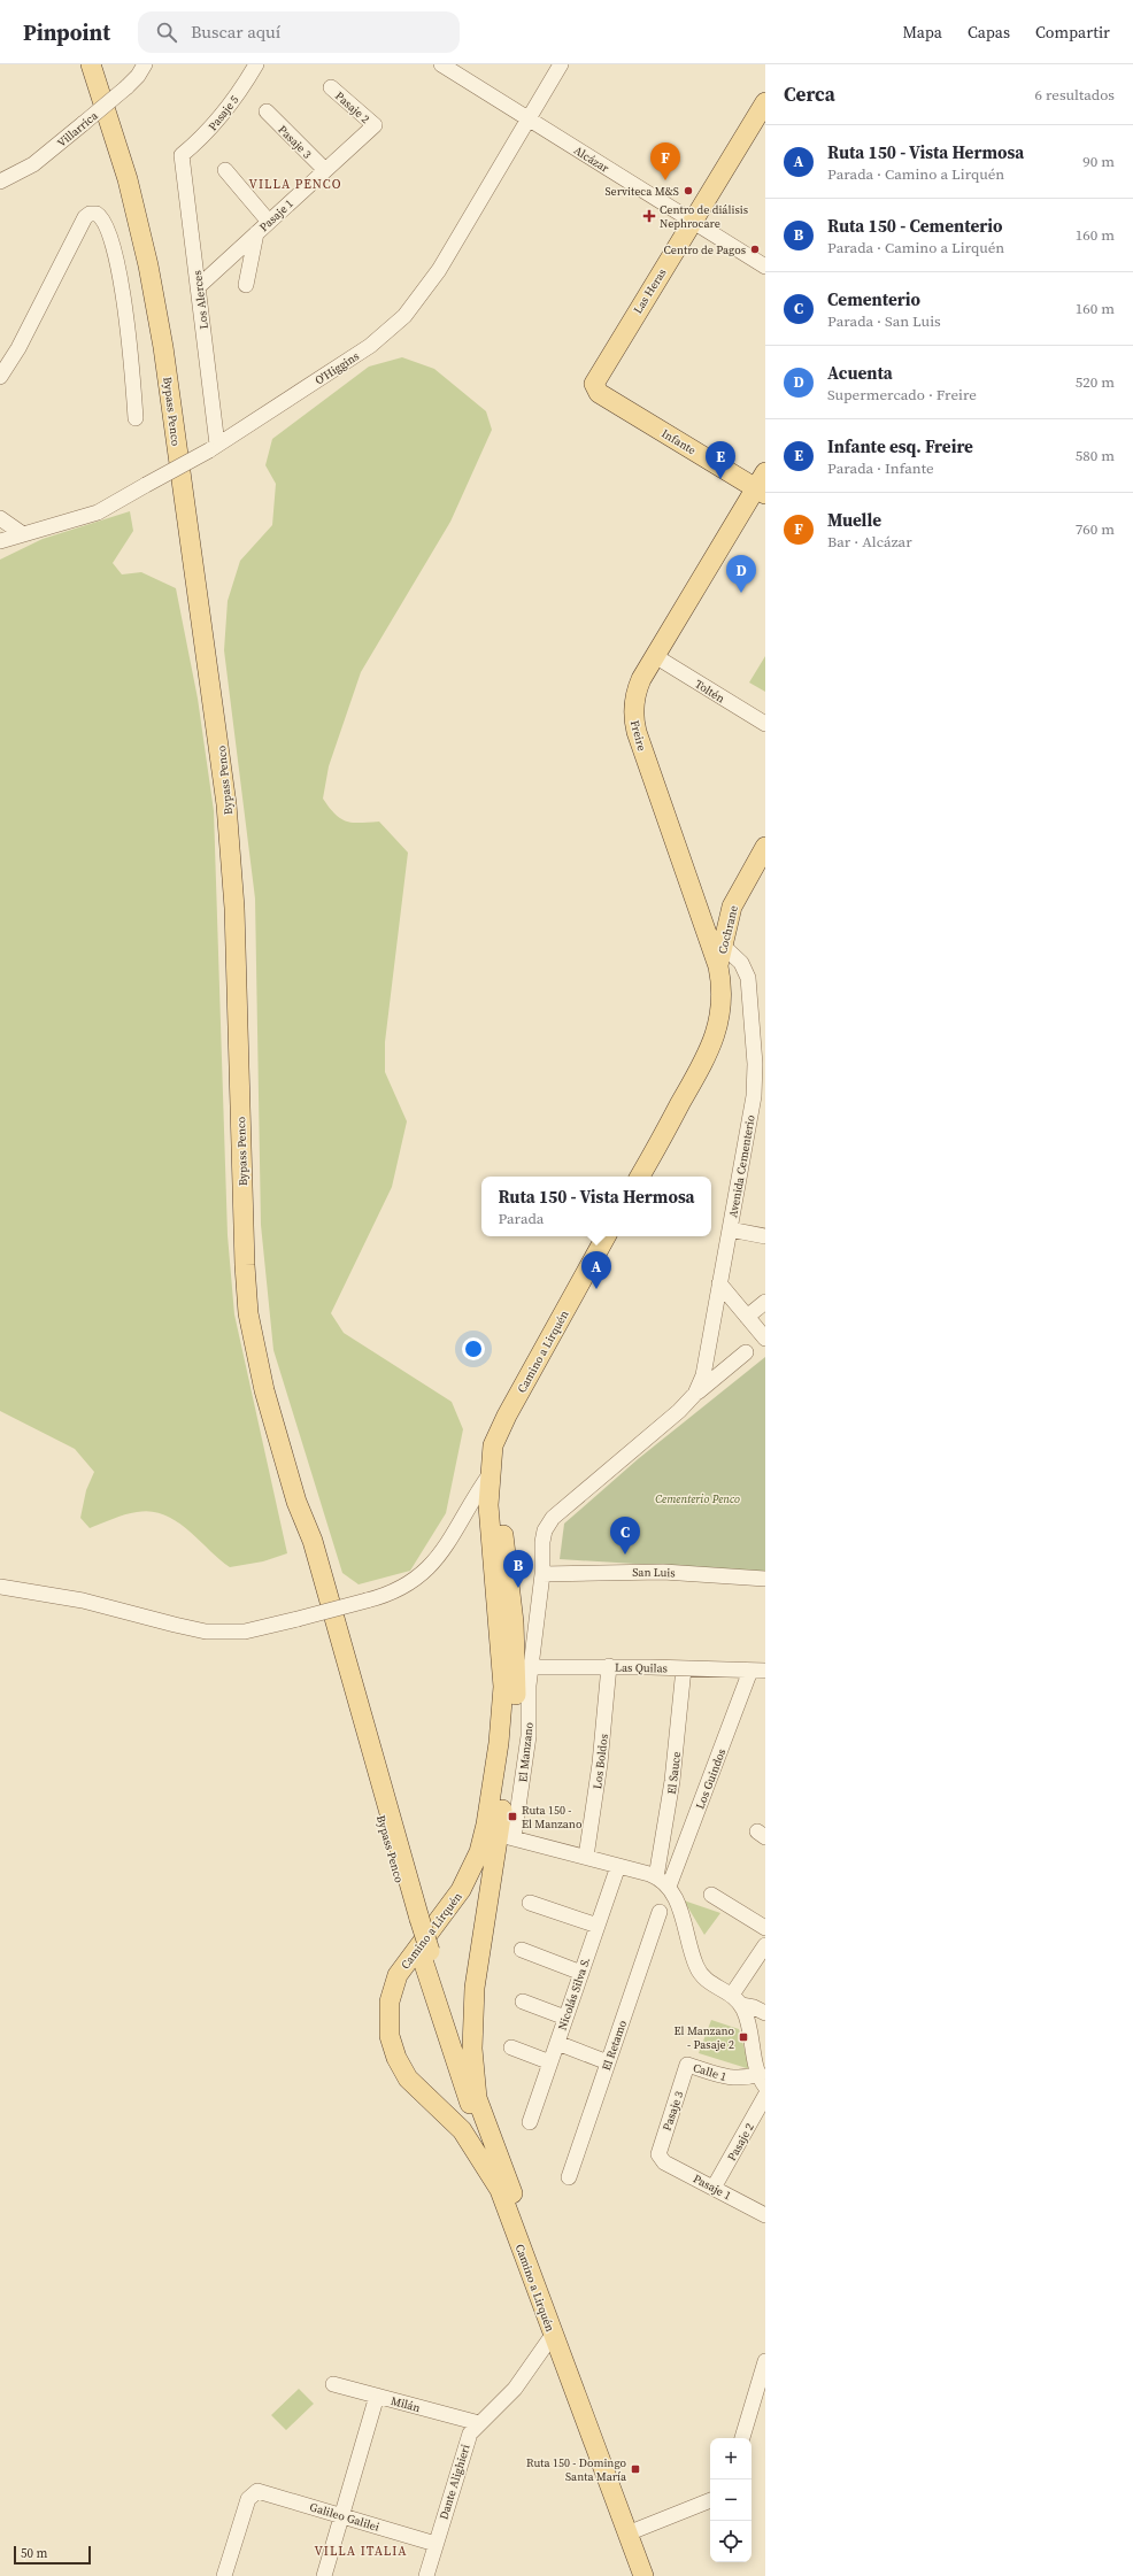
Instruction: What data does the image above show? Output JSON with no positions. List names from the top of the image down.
{
  "streets": {
    "main road": [
      "Las Heras",
      "Bypass Penco",
      "Infante",
      "Freire",
      "Cochrane",
      "Camino a Lirquén"
    ],
    "street": [
      "Pasaje 2",
      "Pasaje 5",
      "Villarrica",
      "Pasaje 3",
      "Alcázar",
      "Pasaje 1",
      "Los Alerces",
      "O'Higgins",
      "Toltén",
      "Avenida Cementerio",
      "San Luis",
      "Las Quilas",
      "Los Boldos",
      "El Sauce",
      "Los Guindos",
      "Nicolás Silva S.",
      "El Retamo",
      "Calle 1",
      "Milán",
      "Dante Alighieri",
      "Galileo Galilei"
    ]
  },
  "crossings": [
    ["Pasaje 2", "Pasaje 1"],
    ["Pasaje 5", "Los Alerces"],
    ["Pasaje 3", "Pasaje 1"],
    ["Pasaje 3", "Calle 1"],
    ["Alcázar", "Las Heras"],
    ["Alcázar", "O'Higgins"],
    ["Pasaje 1", "Los Alerces"],
    ["Las Heras", "Infante"],
    ["Los Alerces", "O'Higgins"],
    ["Bypass Penco", "Camino a Lirquén"],
    ["Infante", "Freire"],
    ["Toltén", "Freire"],
    ["Freire", "Cochrane"],
    ["Cochrane", "Avenida Cementerio"],
    ["Avenida Cementerio", "Camino a Lirquén"],
    ["Avenida Cementerio", "San Luis"],
    ["Avenida Cementerio", "Las Quilas"],
    ["Camino a Lirquén", "Las Quilas"],
    ["Camino a Lirquén", "Dante Alighieri"],
    ["Las Quilas", "Los Boldos"],
    ["Las Quilas", "El Sauce"],
    ["Las Quilas", "Los Guindos"],
    ["Milán", "Dante Alighieri"],
    ["Dante Alighieri", "Galileo Galilei"]
  ],
  "districts": ["VILLA PENCO", "VILLA ITALIA"],
  "parks": ["Cementerio Penco"],
  "places": {
    "other": ["Serviteca M&S", "Centro de Pagos"],
    "health": ["Centro de diálisis Nephrocare"],
    "transit": ["Ruta 150 - El Manzano", "El Manzano - Pasaje 2", "Ruta 150 - Domingo Santa María"]
  },
  "scale_bar": "50 m",
  "page": {
    "header": "Pinpoint",
    "search": "Buscar aquí",
    "nav": ["Mapa", "Capas", "Compartir"],
    "heading": ["Cerca", "6 resultados"],
    "list": [
      {
        "mark": "A",
        "name": "Ruta 150 - Vista Hermosa",
        "note": "Parada · Camino a Lirquén",
        "value": "90 m"
      },
      {
        "mark": "B",
        "name": "Ruta 150 - Cementerio",
        "note": "Parada · Camino a Lirquén",
        "value": "160 m"
      },
      {
        "mark": "C",
        "name": "Cementerio",
        "note": "Parada · San Luis",
        "value": "160 m"
      },
      {
        "mark": "D",
        "name": "Acuenta",
        "note": "Supermercado · Freire",
        "value": "520 m"
      },
      {
        "mark": "E",
        "name": "Infante esq. Freire",
        "note": "Parada · Infante",
        "value": "580 m"
      },
      {
        "mark": "F",
        "name": "Muelle",
        "note": "Bar · Alcázar",
        "value": "760 m"
      }
    ],
    "pins": [
      "F",
      "E",
      "D",
      "A",
      "C",
      "B"
    ],
    "popup": ["Ruta 150 - Vista Hermosa", "Parada"],
    "map_buttons": ["+", "−"],
    "scale": "50 m"
  }
}
